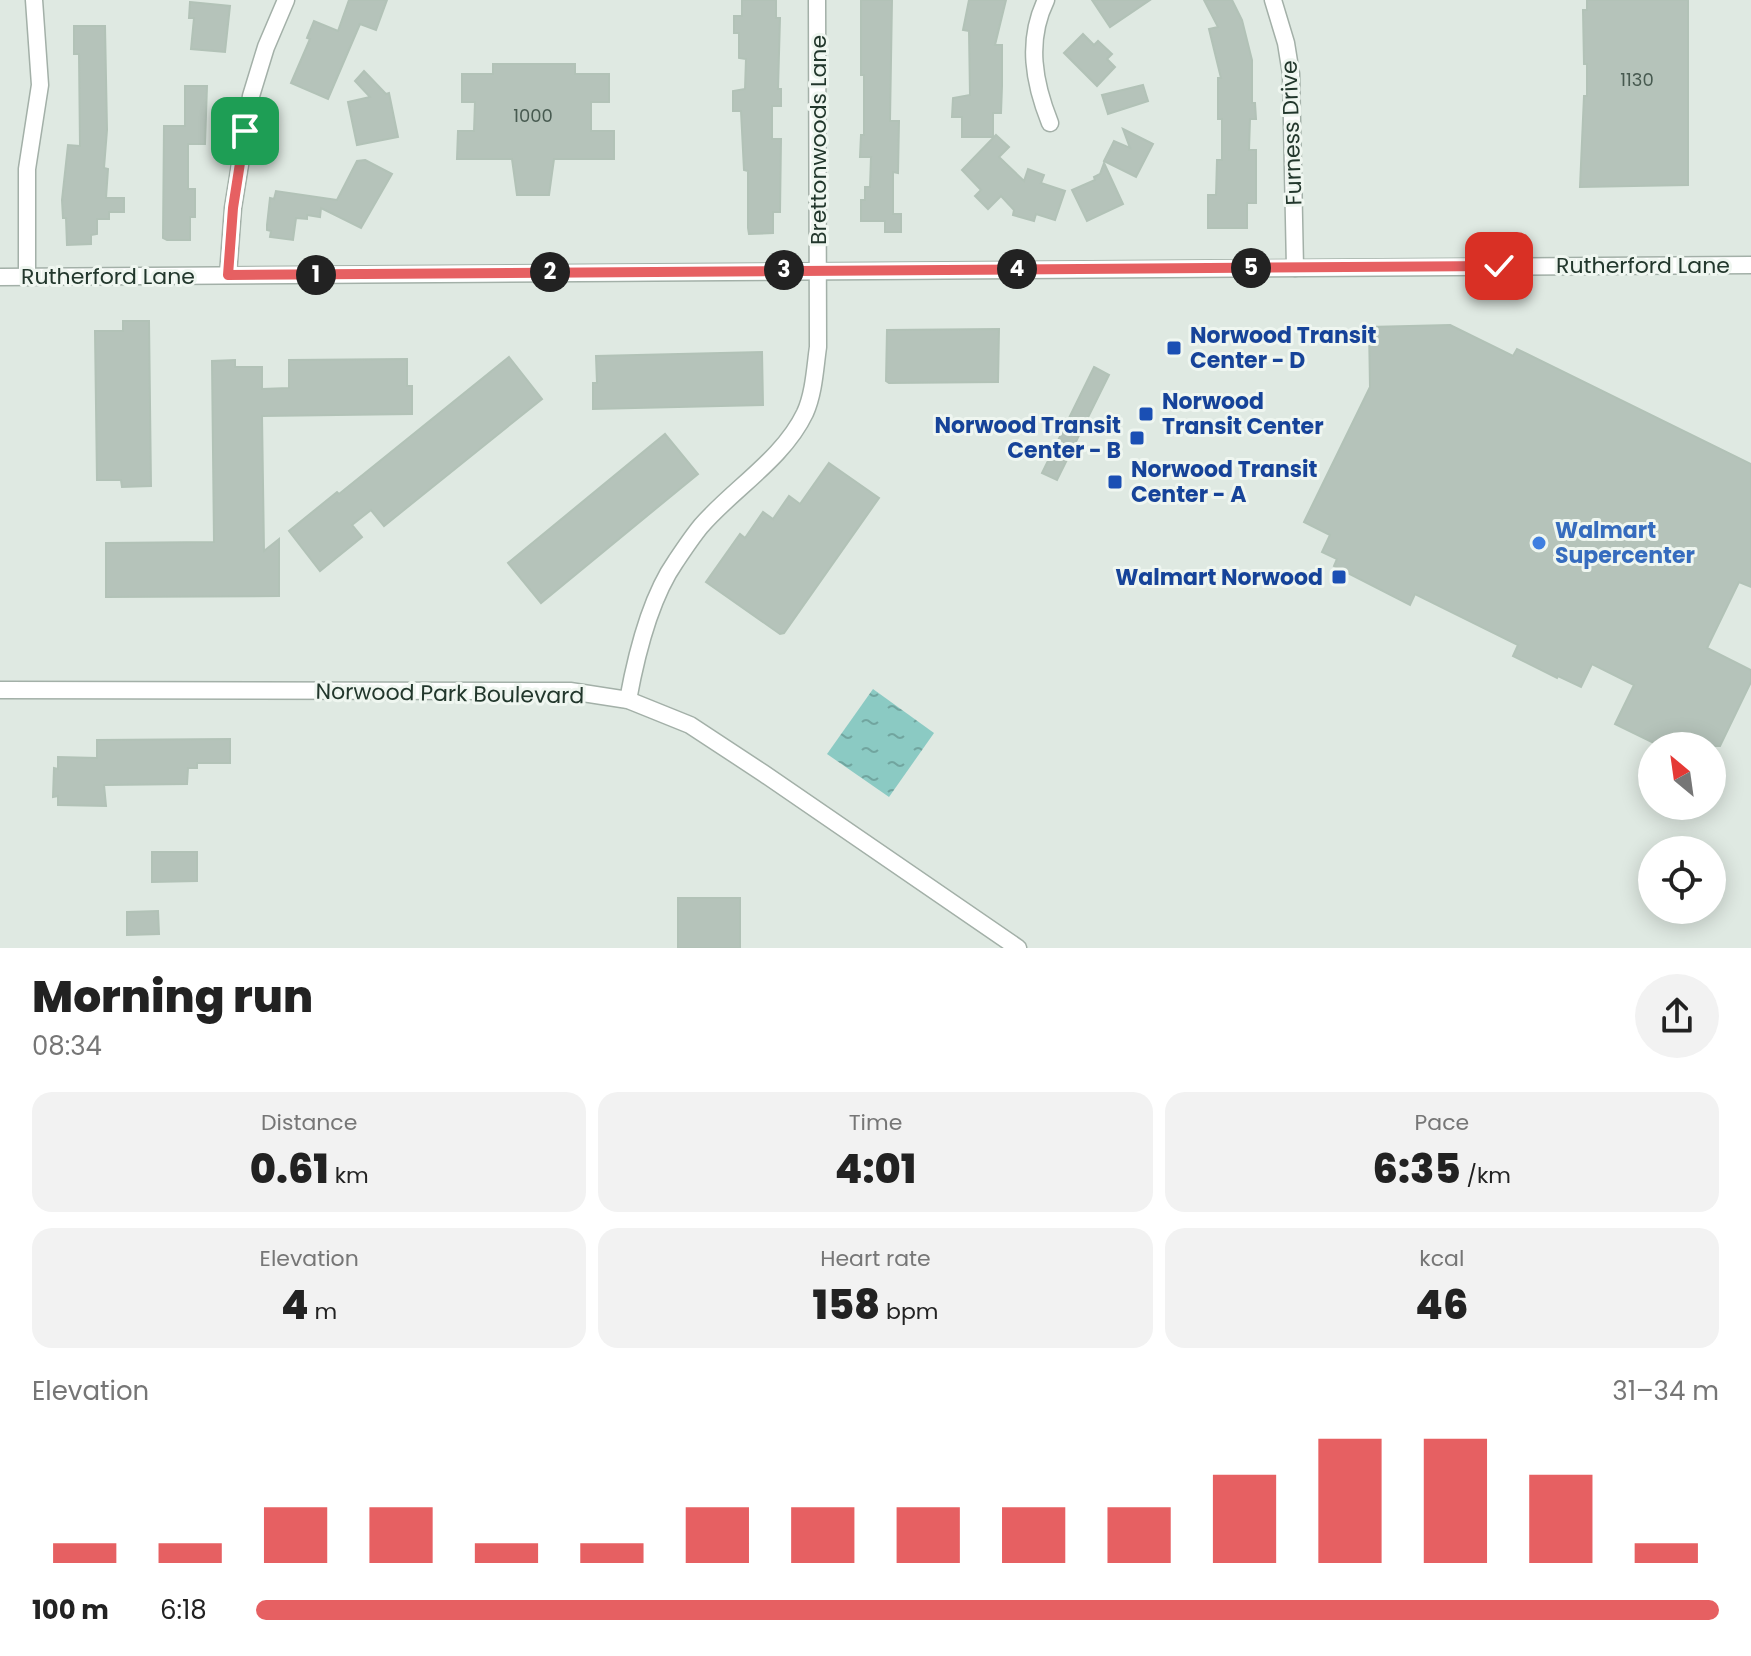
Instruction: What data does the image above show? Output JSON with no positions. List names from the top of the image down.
{
  "streets": {
    "street": [
      "Furness Drive",
      "Brettonwoods Lane",
      "Rutherford Lane",
      "Norwood Park Boulevard"
    ]
  },
  "crossings": [
    ["Furness Drive", "Rutherford Lane"],
    ["Brettonwoods Lane", "Rutherford Lane"],
    ["Brettonwoods Lane", "Norwood Park Boulevard"]
  ],
  "places": {
    "transit": [
      "Norwood Transit Center - D",
      "Norwood Transit Center",
      "Norwood Transit Center - B",
      "Norwood Transit Center - A",
      "Walmart Norwood"
    ],
    "other": ["Walmart Supercenter"]
  },
  "house_numbers": ["1130", "1000"],
  "north": "top left",
  "page": {
    "pins": [
      "5",
      "4",
      "3",
      "2",
      "1"
    ],
    "heading": ["Morning run", "08:34"],
    "stats": [
      ["Distance", "0.61 km"],
      ["Time", "4:01"],
      ["Pace", "6:35 /km"],
      ["Elevation", "4 m"],
      ["Heart rate", "158 bpm"],
      ["kcal", "46"]
    ],
    "chart": ["Elevation", "31–34 m"],
    "list": [
      {
        "name": "100 m",
        "note": "6:18"
      }
    ]
  }
}
